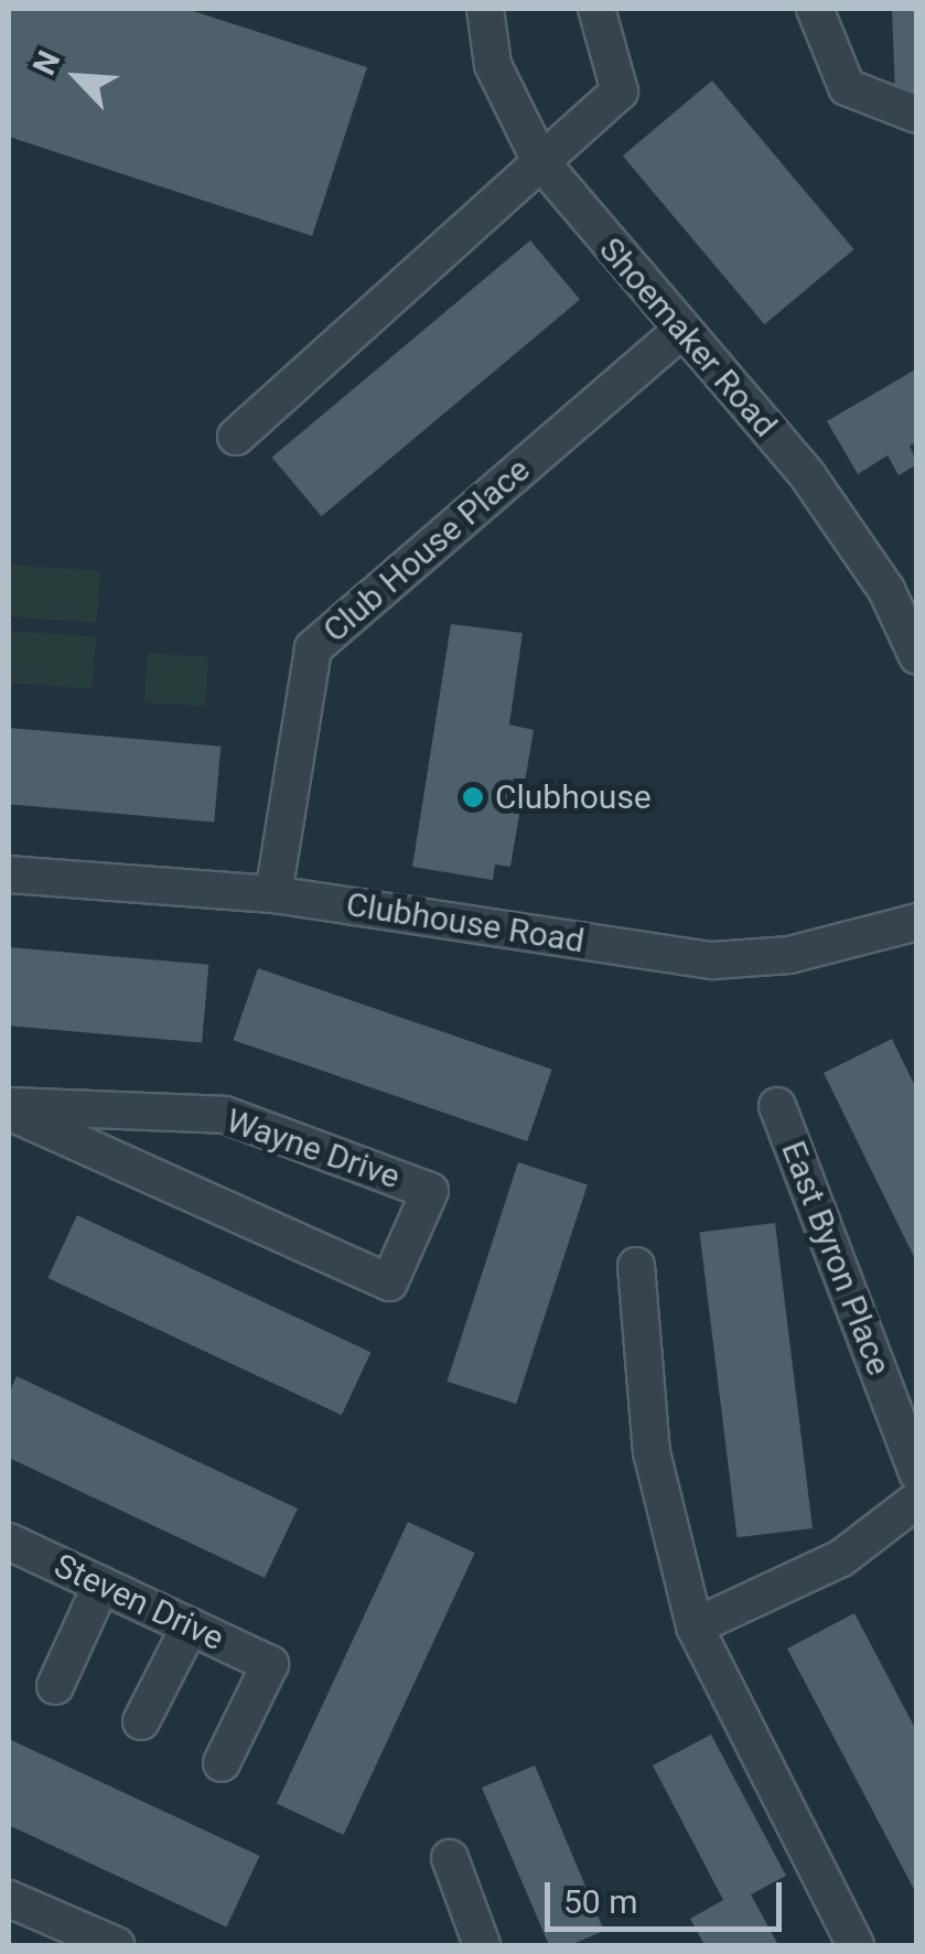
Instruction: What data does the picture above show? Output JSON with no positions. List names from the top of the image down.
{
  "streets": {
    "street": [
      "Shoemaker Road",
      "Club House Place",
      "Clubhouse Road",
      "Wayne Drive",
      "East Byron Place",
      "Steven Drive"
    ]
  },
  "crossings": [
    ["Shoemaker Road", "Club House Place"],
    ["Club House Place", "Clubhouse Road"]
  ],
  "places": ["Clubhouse"],
  "scale_bar": "50 m",
  "north": "top left"
}
